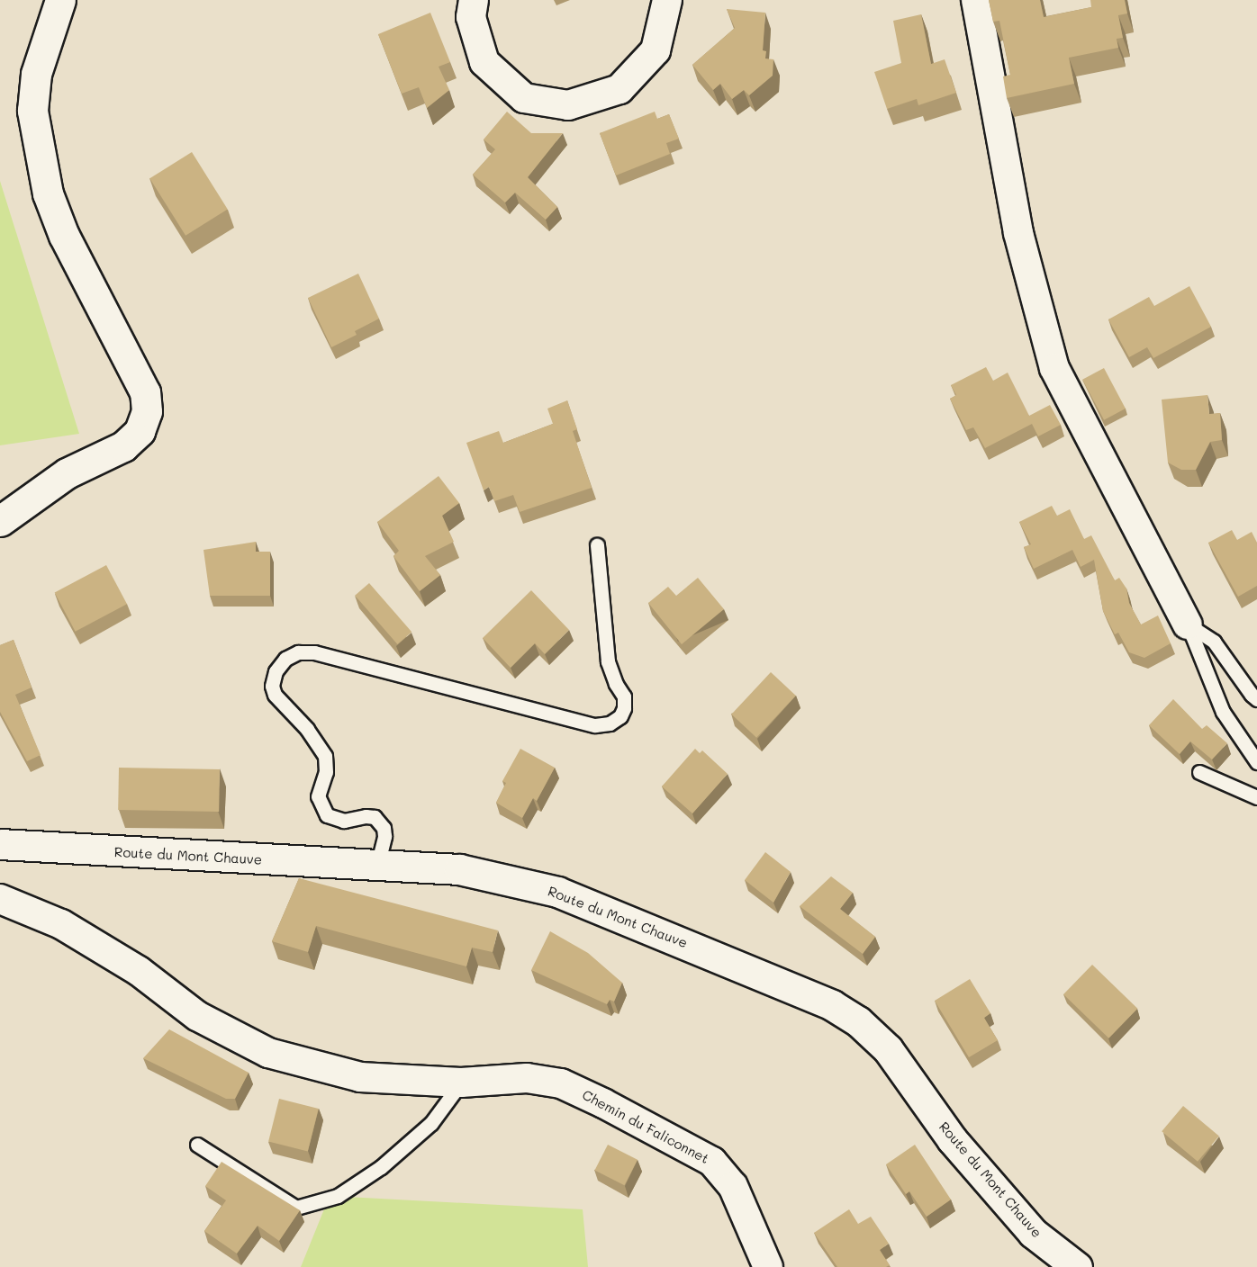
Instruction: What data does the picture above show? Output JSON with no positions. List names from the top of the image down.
{
  "streets": {
    "street": ["Route du Mont Chauve", "Chemin du Faliconnet"]
  }
}
